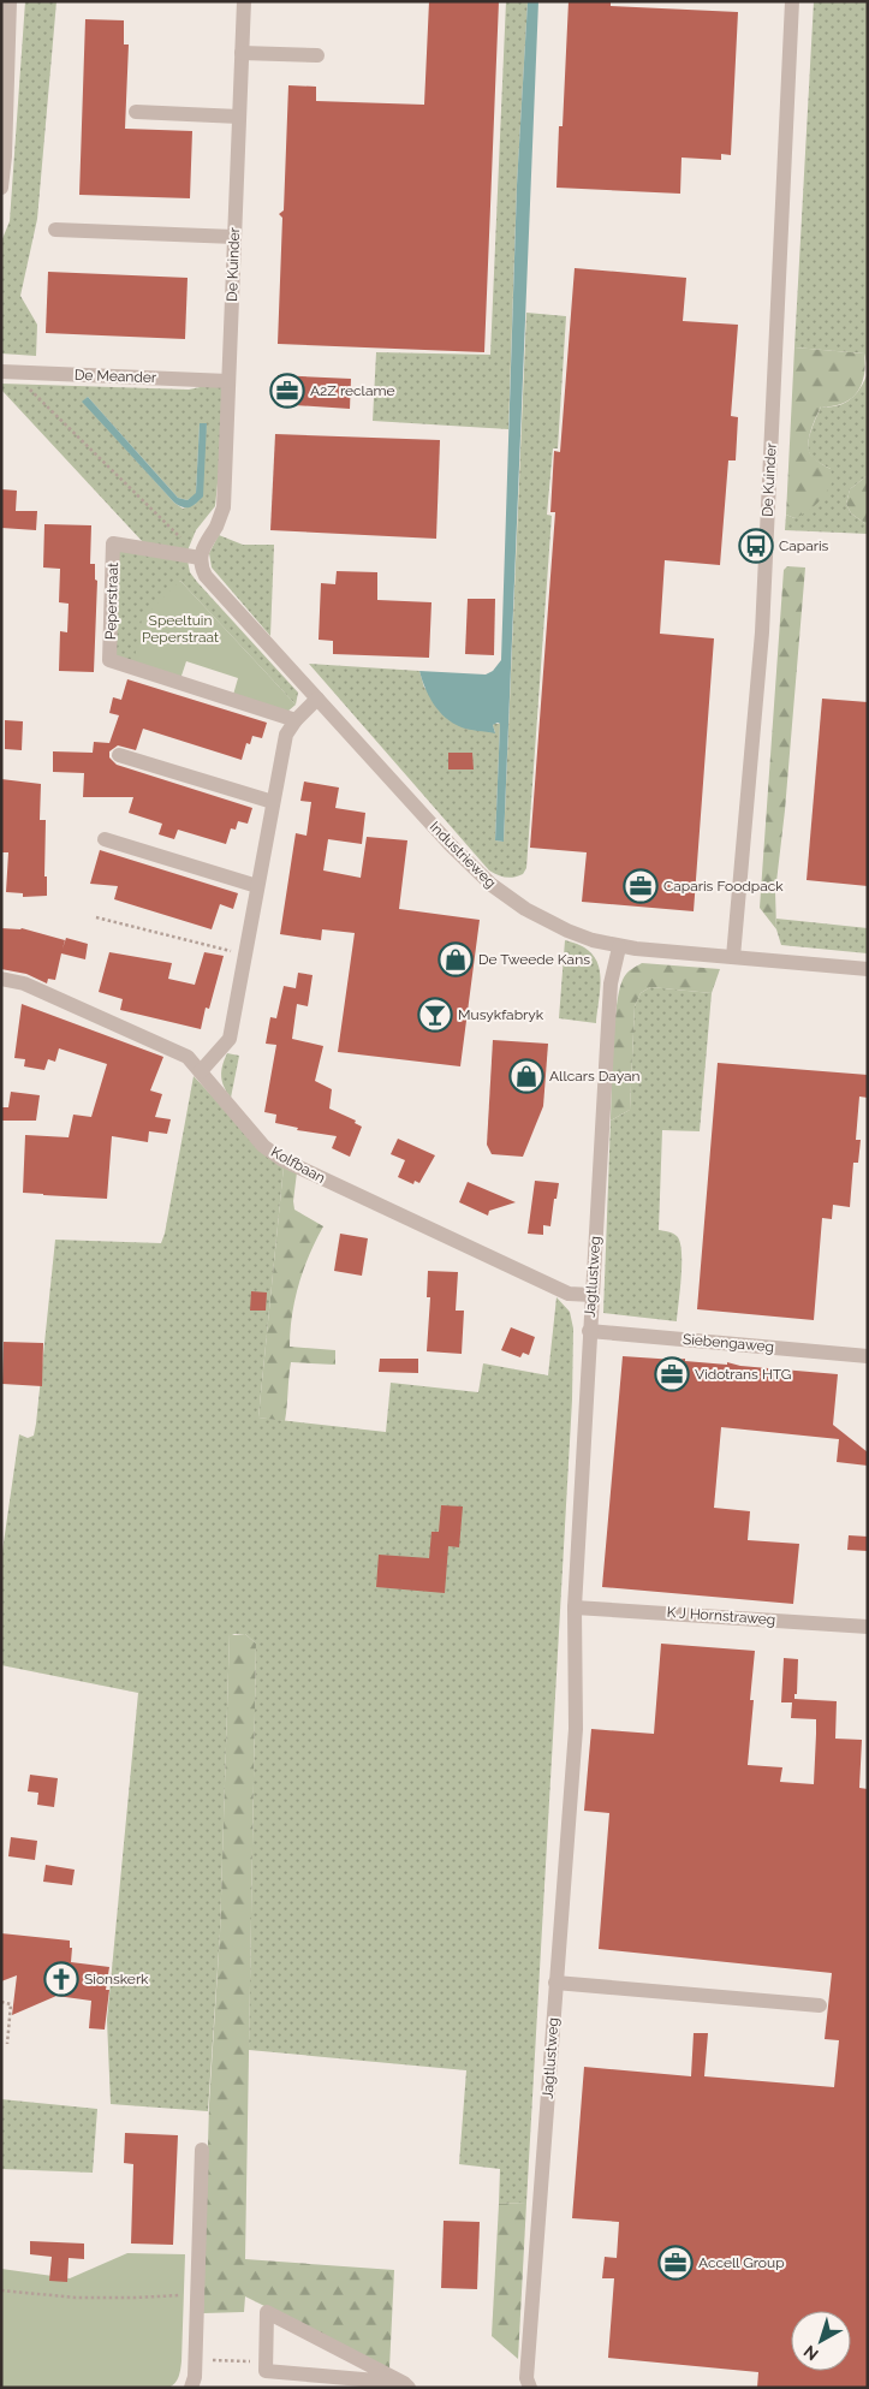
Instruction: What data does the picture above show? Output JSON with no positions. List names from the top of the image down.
{
  "streets": {
    "street": [
      "De Kuinder",
      "De Meander",
      "Peperstraat",
      "Industrieweg",
      "Kolfbaan",
      "Jagtlustweg",
      "Siebengaweg",
      "K J Hornstraweg"
    ]
  },
  "crossings": [
    ["De Kuinder", "De Meander"],
    ["De Kuinder", "Peperstraat"],
    ["De Kuinder", "Industrieweg"],
    ["Peperstraat", "Industrieweg"],
    ["Industrieweg", "Jagtlustweg"],
    ["Kolfbaan", "Jagtlustweg"],
    ["Jagtlustweg", "Siebengaweg"],
    ["Jagtlustweg", "K J Hornstraweg"]
  ],
  "parks": ["Speeltuin Peperstraat"],
  "places": {
    "office": [
      "A2Z reclame",
      "Caparis Foodpack",
      "Vidotrans HTG",
      "Accell Group"
    ],
    "bus stop": ["Caparis"],
    "shop": ["De Tweede Kans", "Allcars Dayan"],
    "bar": ["Musykfabryk"],
    "church": ["Sionskerk"]
  },
  "north": "bottom left"
}
